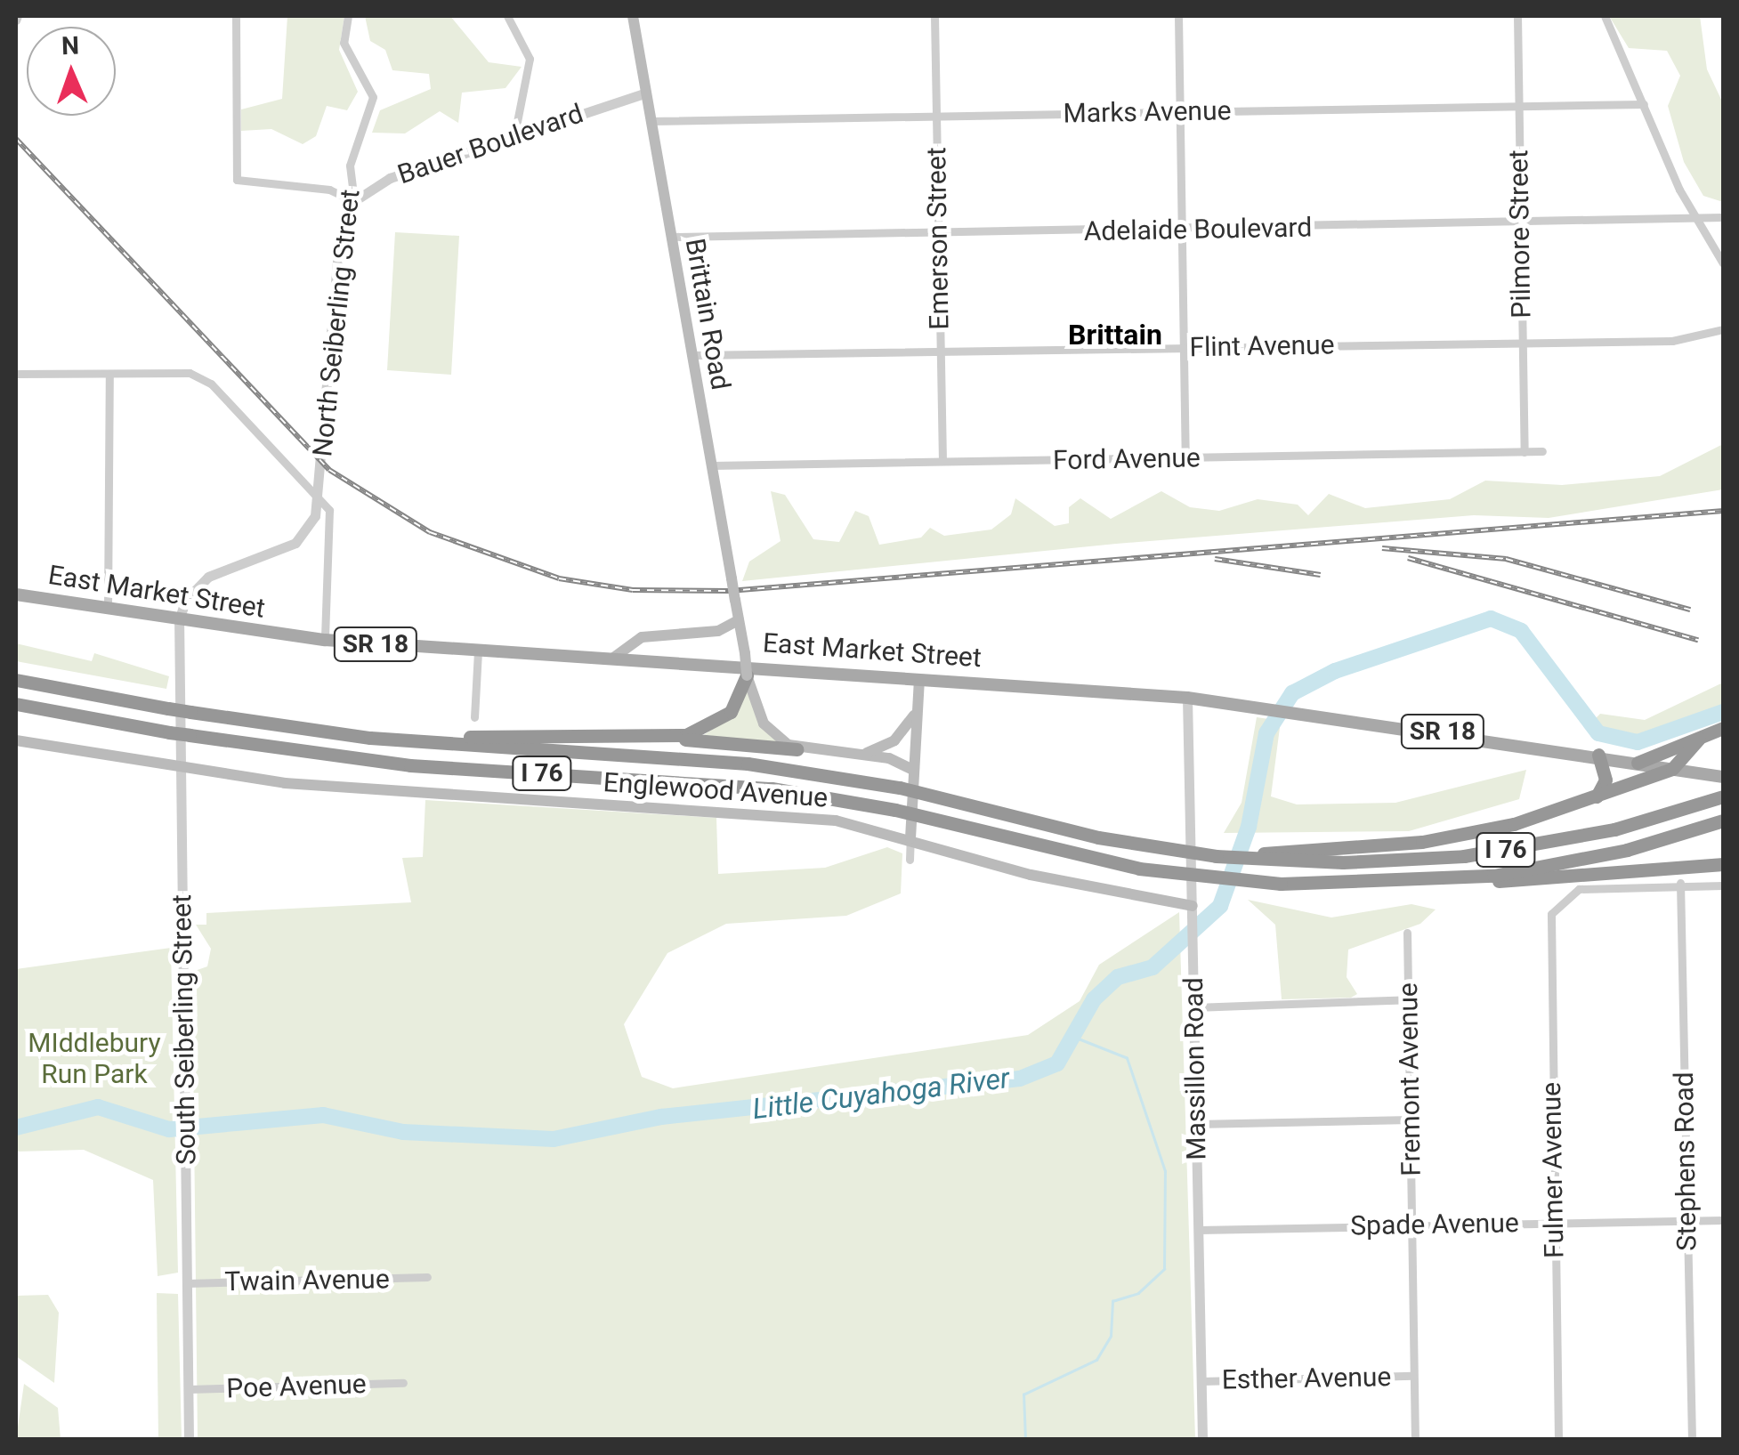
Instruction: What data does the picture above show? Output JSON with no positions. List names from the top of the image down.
{
  "streets": {
    "highway": ["I 76"],
    "main road": [
      "Brittain Road",
      "East Market Street",
      "SR 18",
      "Englewood Avenue"
    ],
    "street": [
      "Marks Avenue",
      "Bauer Boulevard",
      "Adelaide Boulevard",
      "Pilmore Street",
      "Emerson Street",
      "North Seiberling Street",
      "Flint Avenue",
      "Ford Avenue",
      "South Seiberling Street",
      "Massillon Road",
      "Fremont Avenue",
      "Stephens Road",
      "Fulmer Avenue",
      "Spade Avenue",
      "Twain Avenue",
      "Esther Avenue",
      "Poe Avenue"
    ]
  },
  "crossings": [
    ["Marks Avenue", "Pilmore Street"],
    ["Marks Avenue", "Emerson Street"],
    ["Marks Avenue", "Brittain Road"],
    ["Bauer Boulevard", "Brittain Road"],
    ["Bauer Boulevard", "North Seiberling Street"],
    ["Adelaide Boulevard", "Pilmore Street"],
    ["Adelaide Boulevard", "Emerson Street"],
    ["Adelaide Boulevard", "Brittain Road"],
    ["Pilmore Street", "Flint Avenue"],
    ["Pilmore Street", "Ford Avenue"],
    ["Emerson Street", "Flint Avenue"],
    ["Emerson Street", "Ford Avenue"],
    ["Brittain Road", "Flint Avenue"],
    ["Brittain Road", "Ford Avenue"],
    ["North Seiberling Street", "East Market Street"],
    ["North Seiberling Street", "South Seiberling Street"],
    ["East Market Street", "South Seiberling Street"],
    ["East Market Street", "Massillon Road"],
    ["Englewood Avenue", "South Seiberling Street"],
    ["Englewood Avenue", "Massillon Road"],
    ["South Seiberling Street", "Twain Avenue"],
    ["South Seiberling Street", "Poe Avenue"],
    ["Massillon Road", "Spade Avenue"],
    ["Massillon Road", "Esther Avenue"],
    ["Fremont Avenue", "Spade Avenue"],
    ["Fremont Avenue", "Esther Avenue"],
    ["Stephens Road", "Fulmer Avenue"],
    ["Stephens Road", "Spade Avenue"],
    ["Fulmer Avenue", "Spade Avenue"]
  ],
  "districts": ["Brittain"],
  "water": ["Little Cuyahoga River"],
  "parks": ["MIddlebury Run Park"],
  "north": "top"
}
